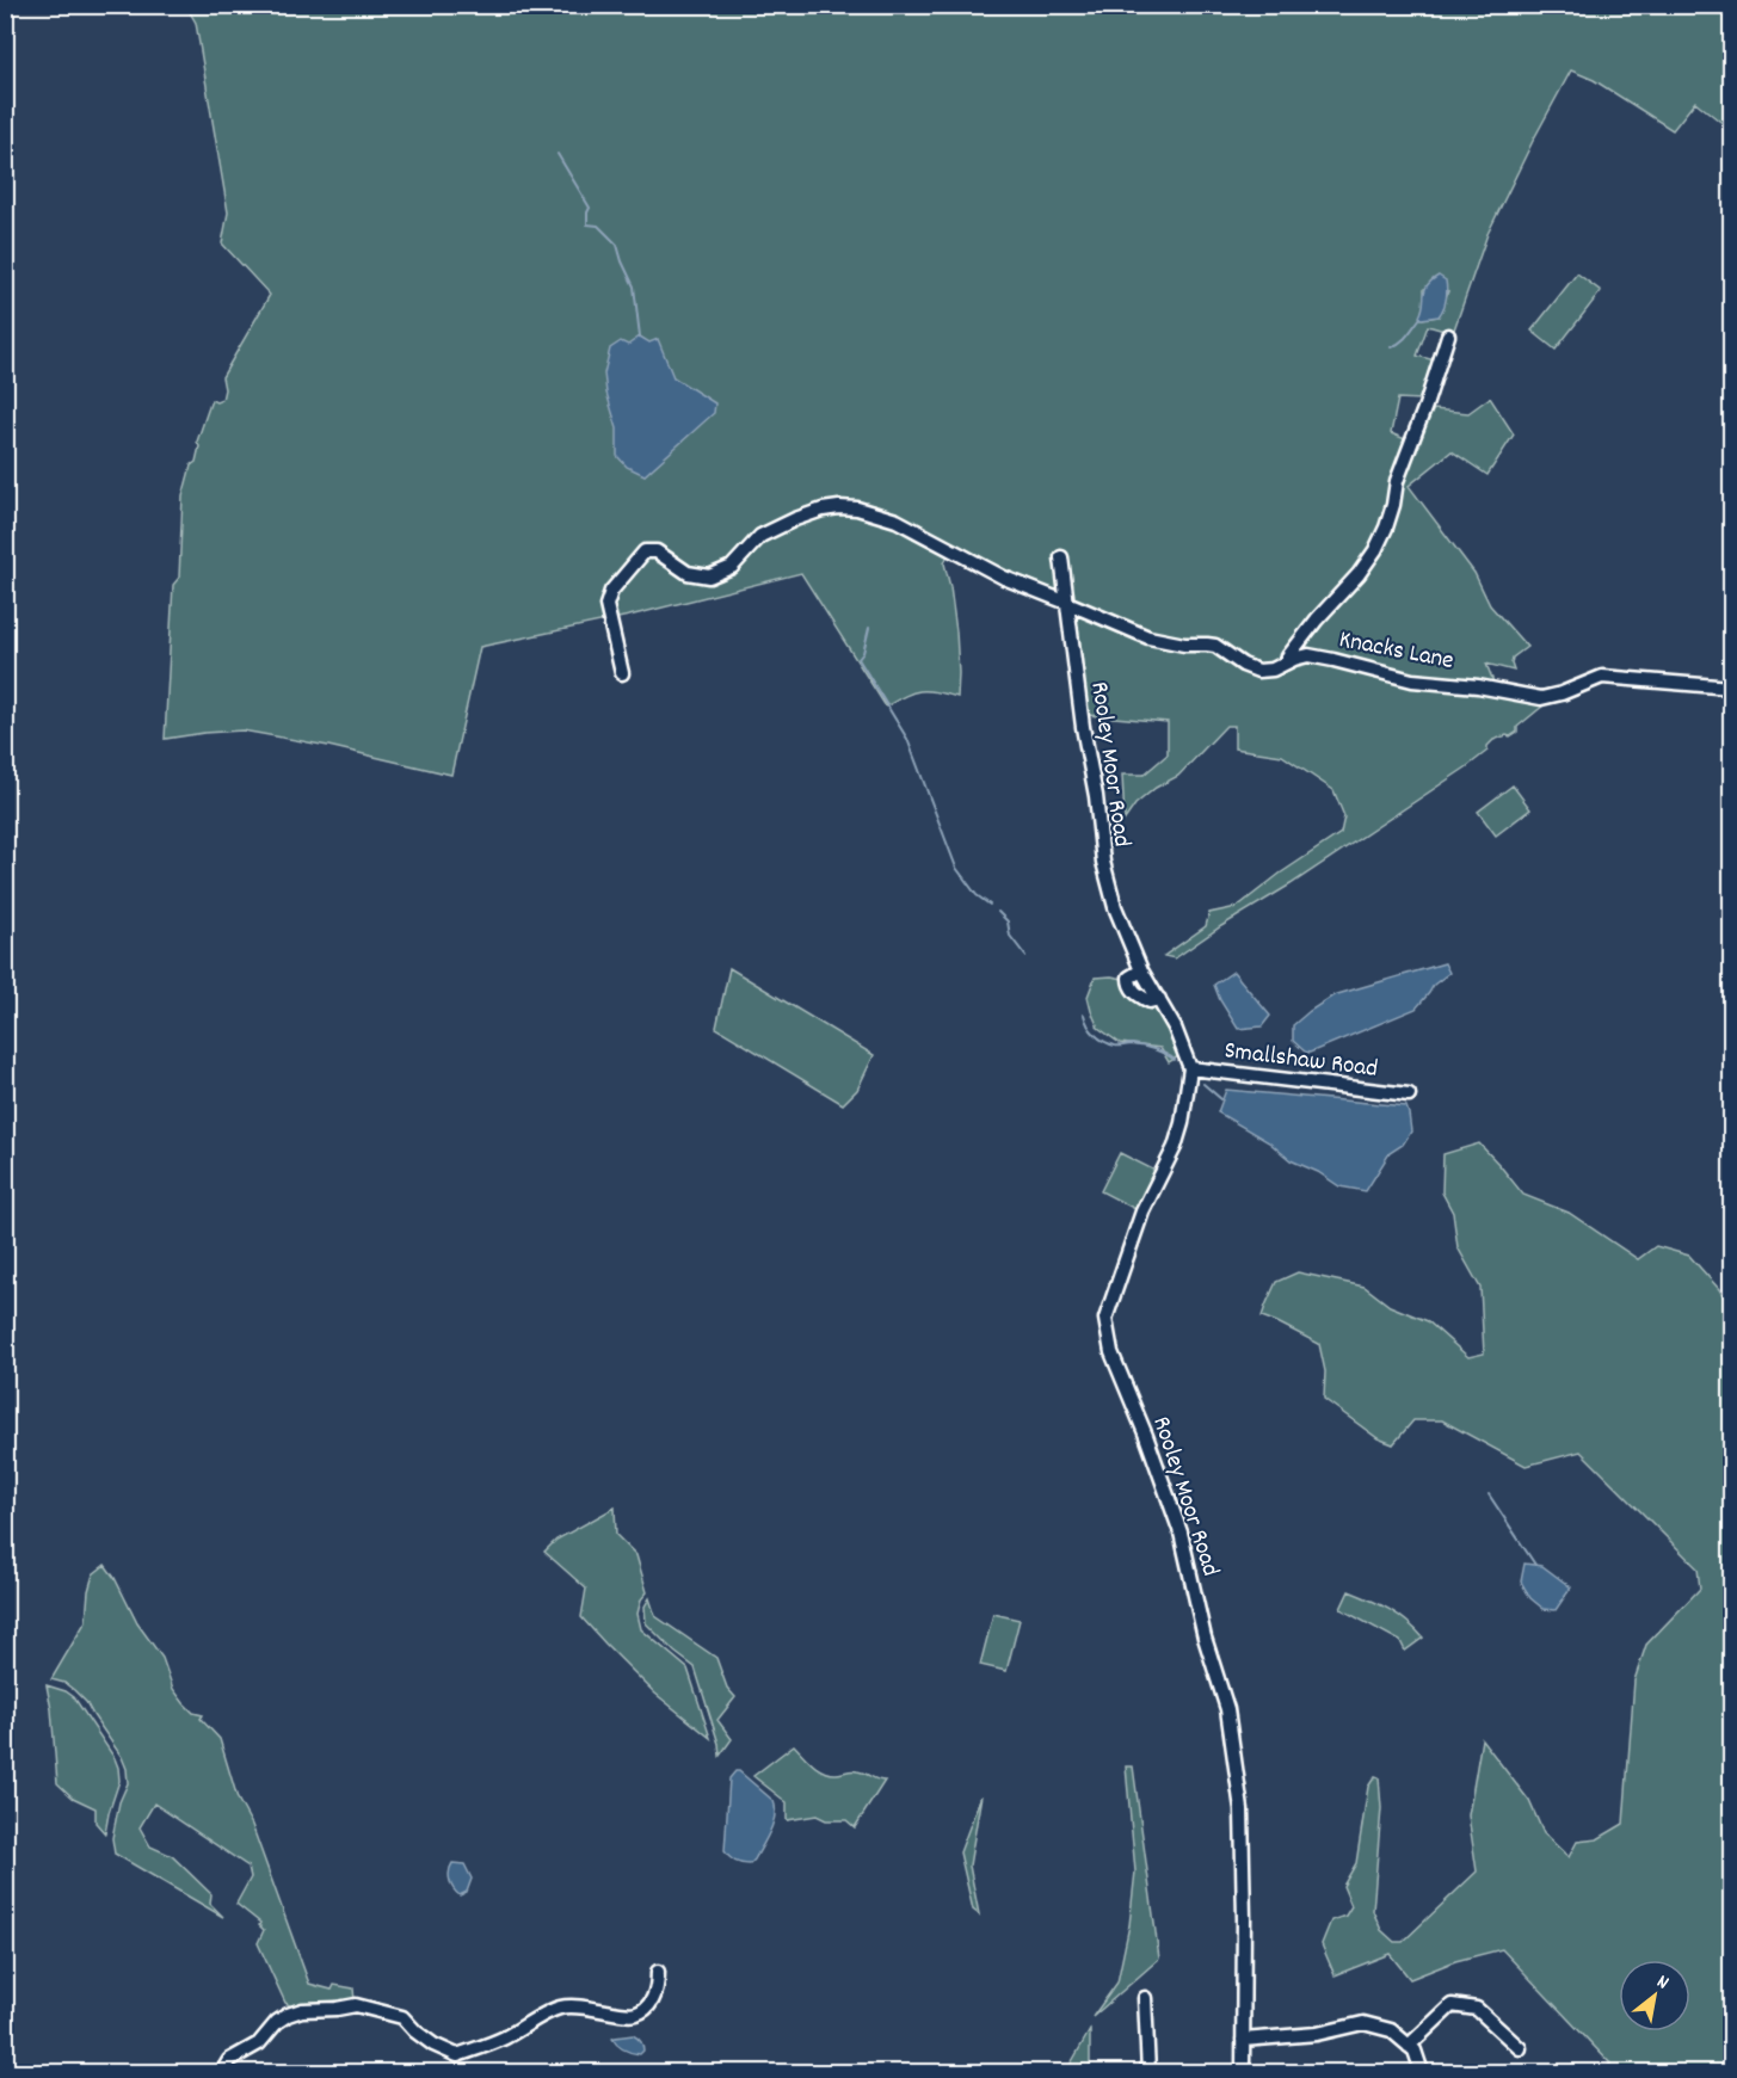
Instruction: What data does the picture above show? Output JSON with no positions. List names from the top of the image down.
{
  "streets": {
    "street": ["Knacks Lane", "Rooley Moor Road", "Smallshaw Road"]
  },
  "crossings": [
    ["Knacks Lane", "Rooley Moor Road"],
    ["Rooley Moor Road", "Smallshaw Road"]
  ],
  "north": "top right"
}
